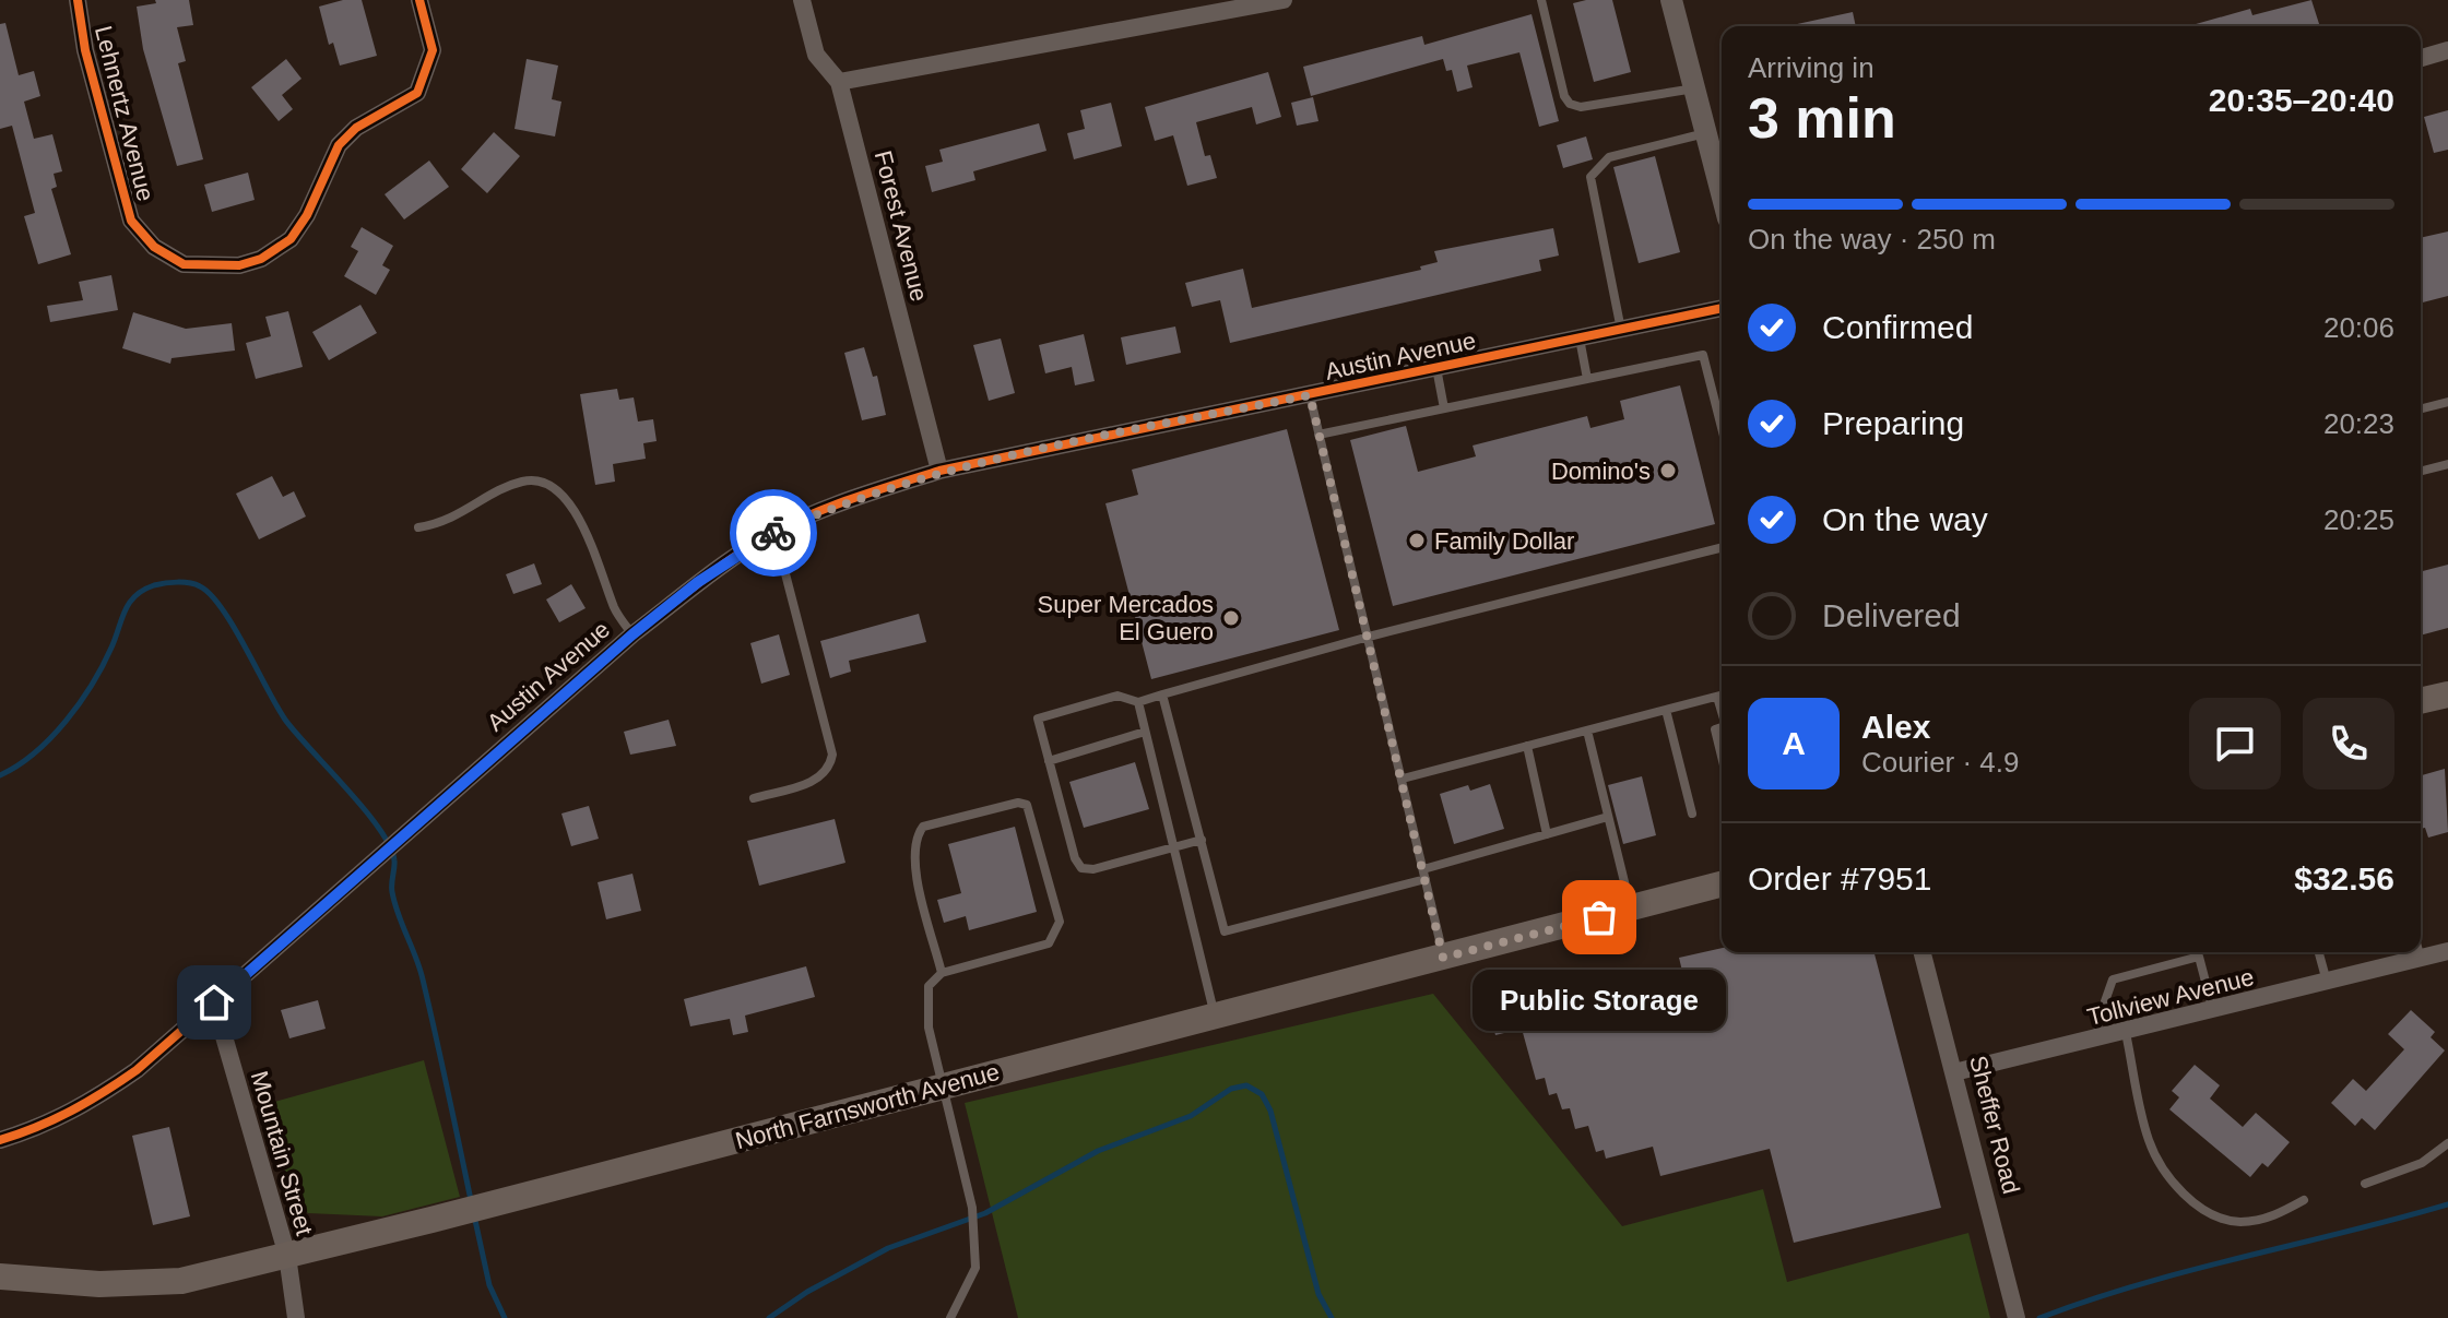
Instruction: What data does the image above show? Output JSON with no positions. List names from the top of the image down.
{
  "streets": {
    "main road": ["North Farnsworth Avenue"],
    "street": [
      "Lehnertz Avenue",
      "Forest Avenue",
      "Austin Avenue",
      "Tollview Avenue",
      "Sheffer Road",
      "Mountain Street"
    ]
  },
  "crossings": [
    ["Forest Avenue", "Austin Avenue"],
    ["Austin Avenue", "Mountain Street"],
    ["Tollview Avenue", "Sheffer Road"],
    ["North Farnsworth Avenue", "Mountain Street"]
  ],
  "places": [
    "Domino's",
    "Family Dollar",
    "Super Mercados El Guero",
    "Public Storage"
  ],
  "page": {
    "heading": ["3 min", "Arriving in", "20:35–20:40"],
    "panel": [
      "Alex",
      "Courier · 4.9",
      "Order #7951",
      "$32.56"
    ],
    "bar": "On the way · 250 m",
    "list": [
      ["Confirmed", "20:06"],
      ["Preparing", "20:23"],
      ["On the way", "20:25"],
      "Delivered"
    ],
    "round": "A",
    "bubble": "Public Storage"
  }
}
